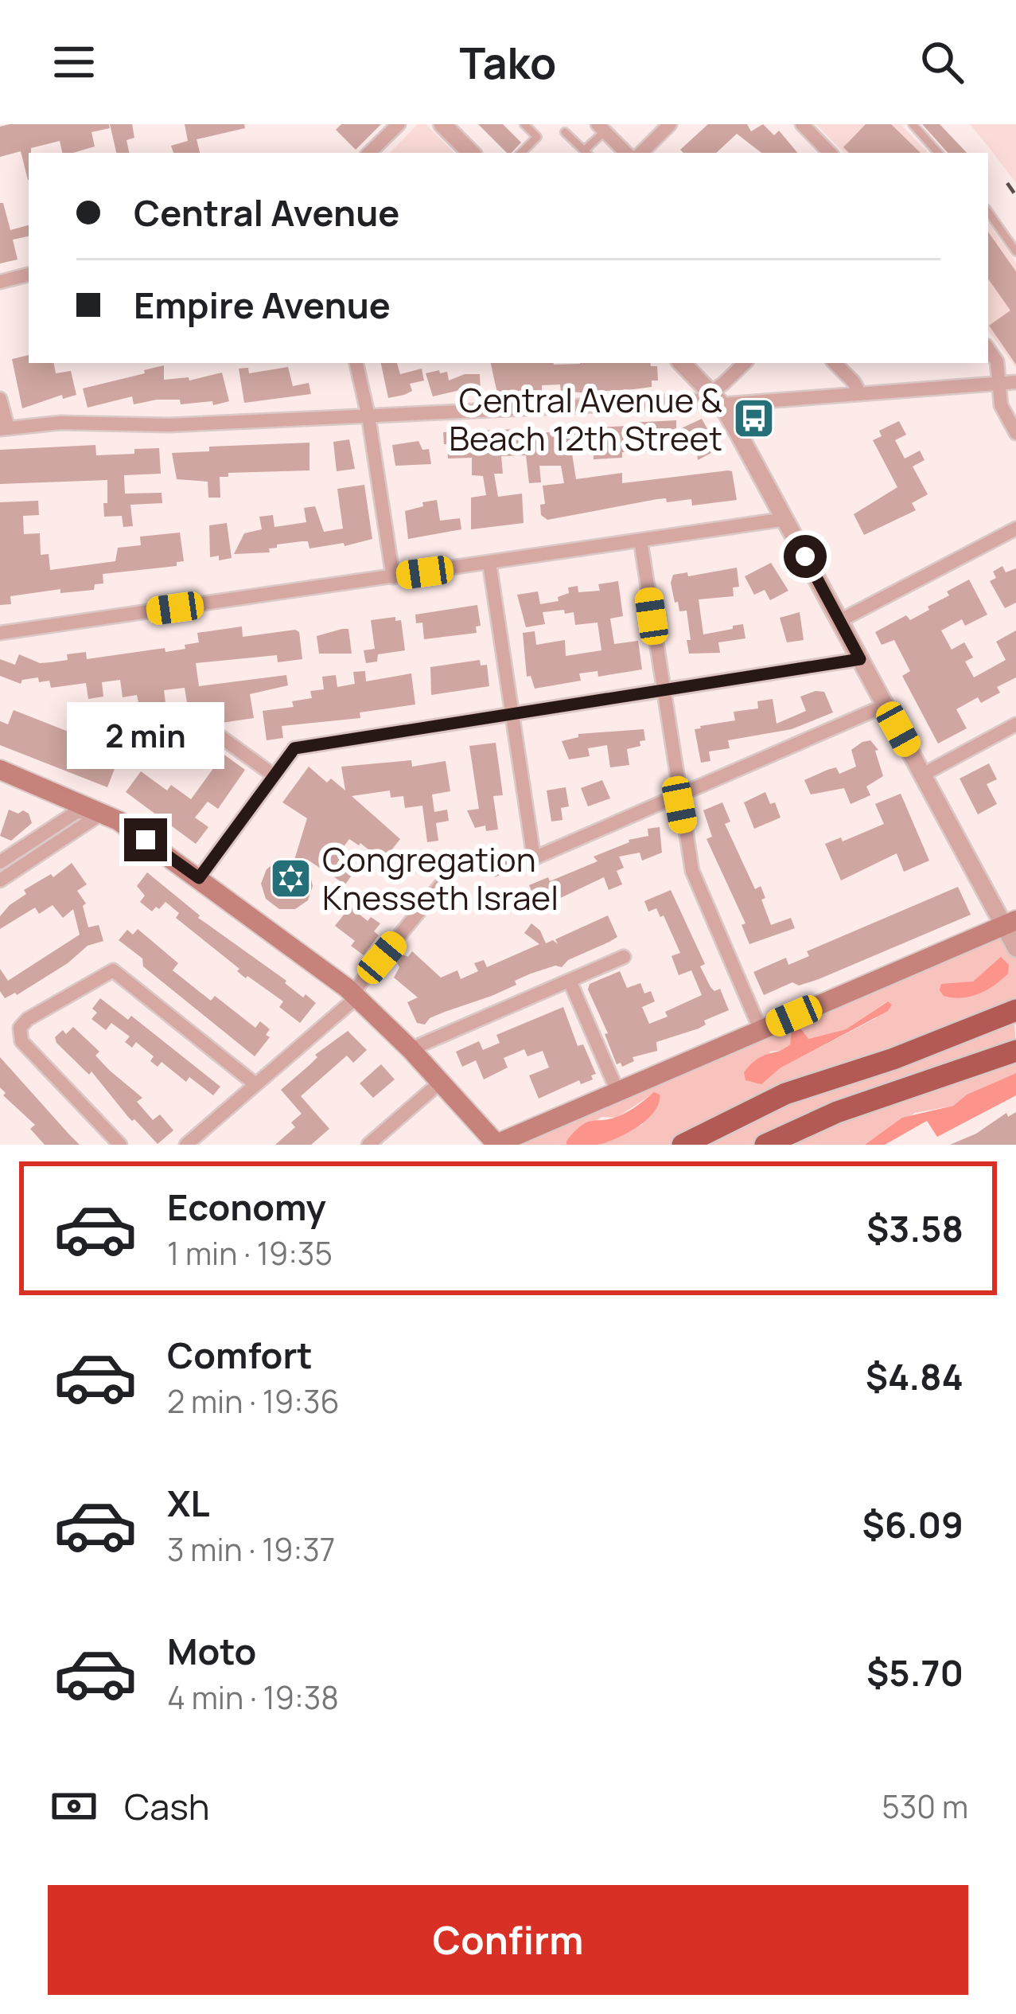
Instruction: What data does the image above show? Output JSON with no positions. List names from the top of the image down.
{
  "places": {
    "bus stop": ["Central Avenue & Beach 12th Street"],
    "synagogue": ["Congregation Knesseth Israel"]
  },
  "page": {
    "header": "Tako",
    "banner": ["Central Avenue", "Empire Avenue"],
    "bubble": "2 min",
    "list": [
      {
        "name": "Economy",
        "note": "1 min · 19:35",
        "value": "$3.58"
      },
      {
        "name": "Comfort",
        "note": "2 min · 19:36",
        "value": "$4.84"
      },
      {
        "name": "XL",
        "note": "3 min · 19:37",
        "value": "$6.09"
      },
      {
        "name": "Moto",
        "note": "4 min · 19:38",
        "value": "$5.70"
      }
    ],
    "pay": ["Cash", "530 m"],
    "buttons": "Confirm"
  }
}
